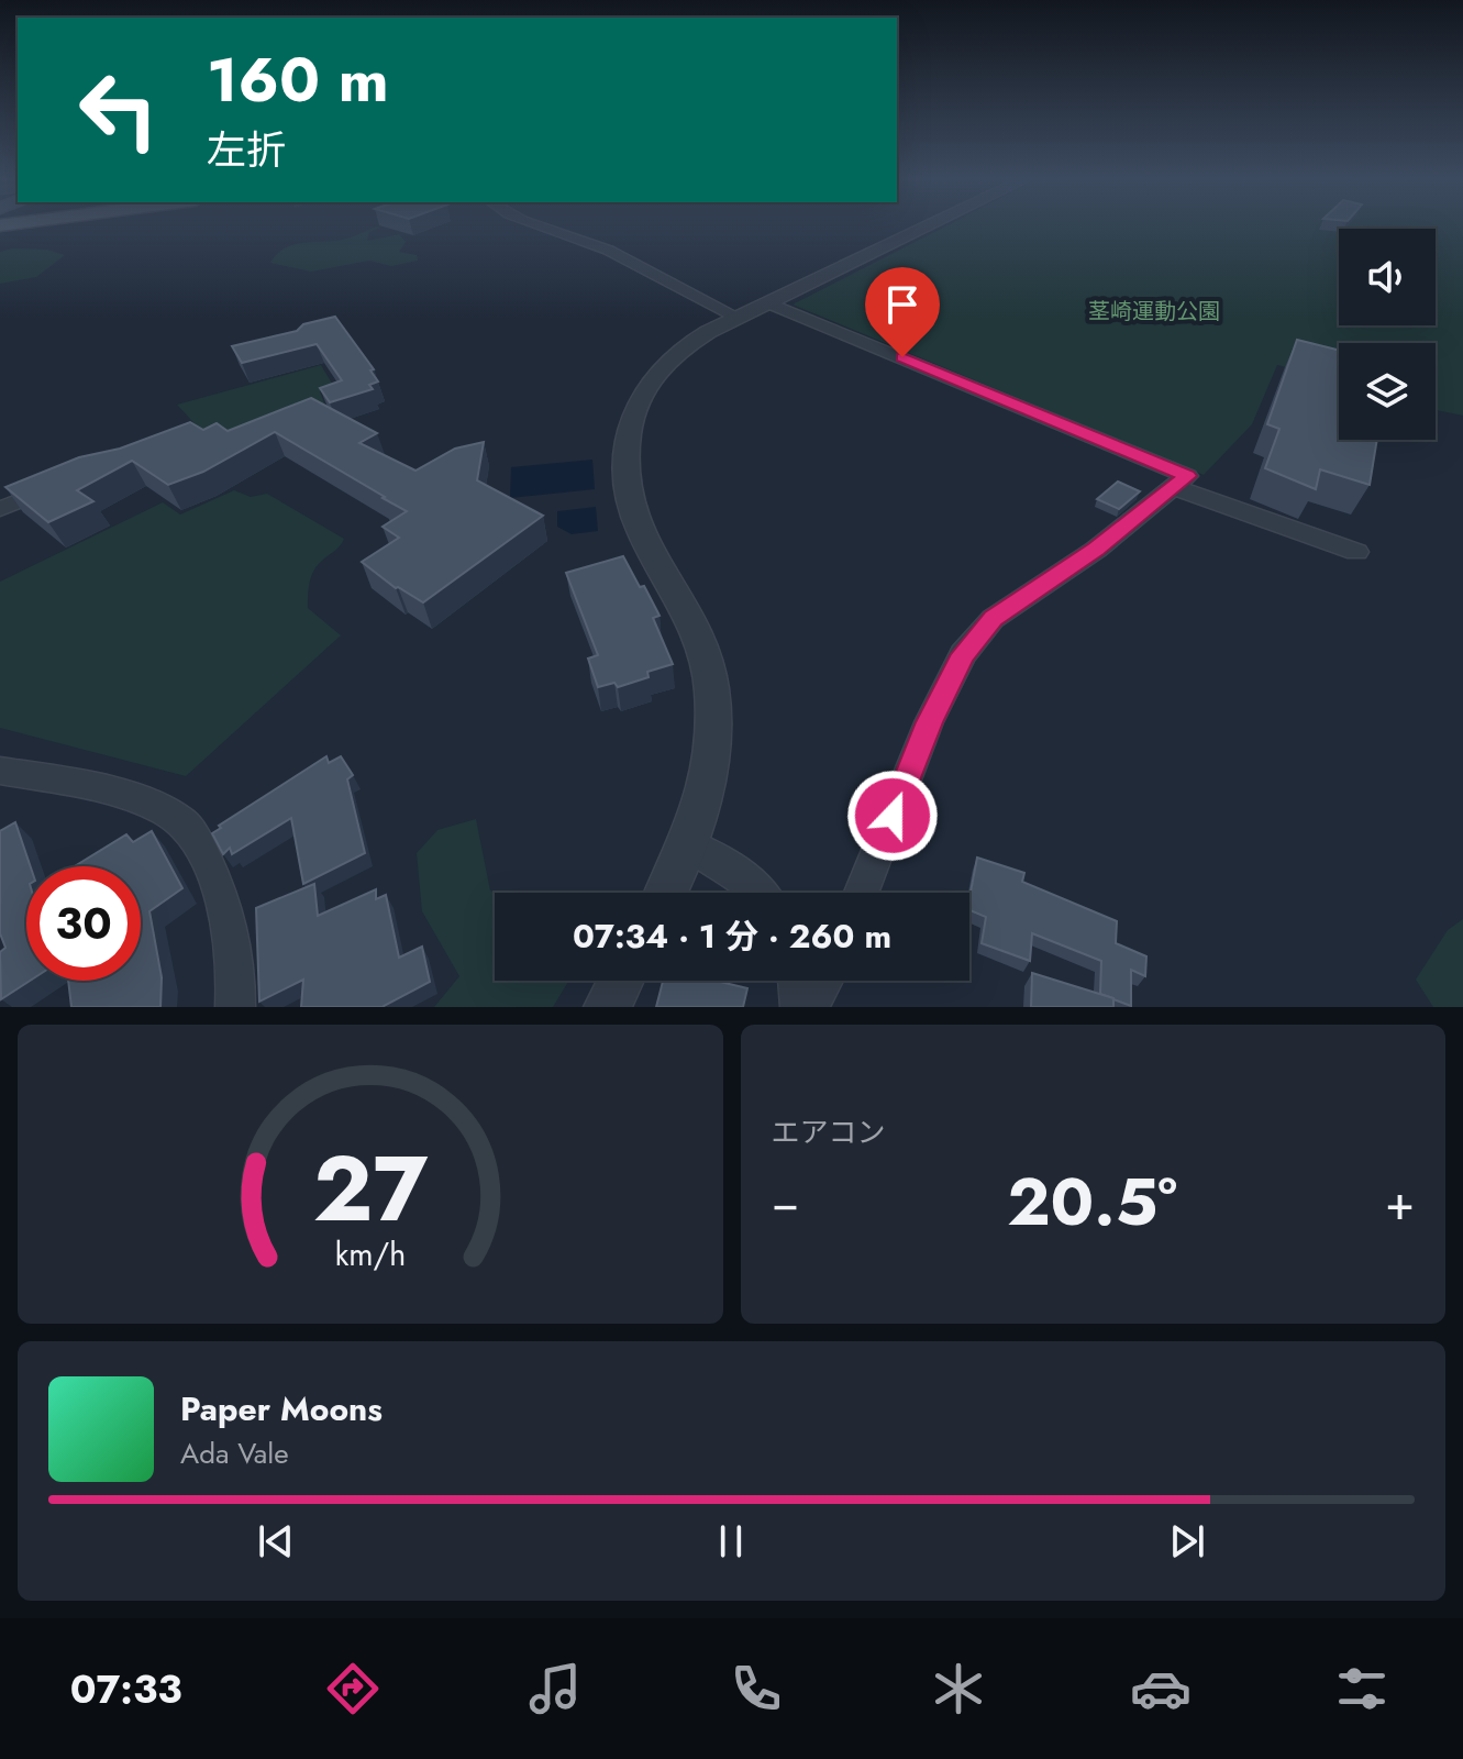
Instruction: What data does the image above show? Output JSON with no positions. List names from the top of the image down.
{
  "parks": ["茎崎運動公園"],
  "page": {
    "turn": ["160 m", "左折"],
    "limit": "30",
    "trip": "07:34 · 1 分 · 260 m",
    "tile": "エアコン",
    "heat": ["−", "20.5°", "+"],
    "song": ["Paper Moons", "Ada Vale"],
    "tabs": "07:33",
    "gauge": ["27", "km/h"]
  }
}
